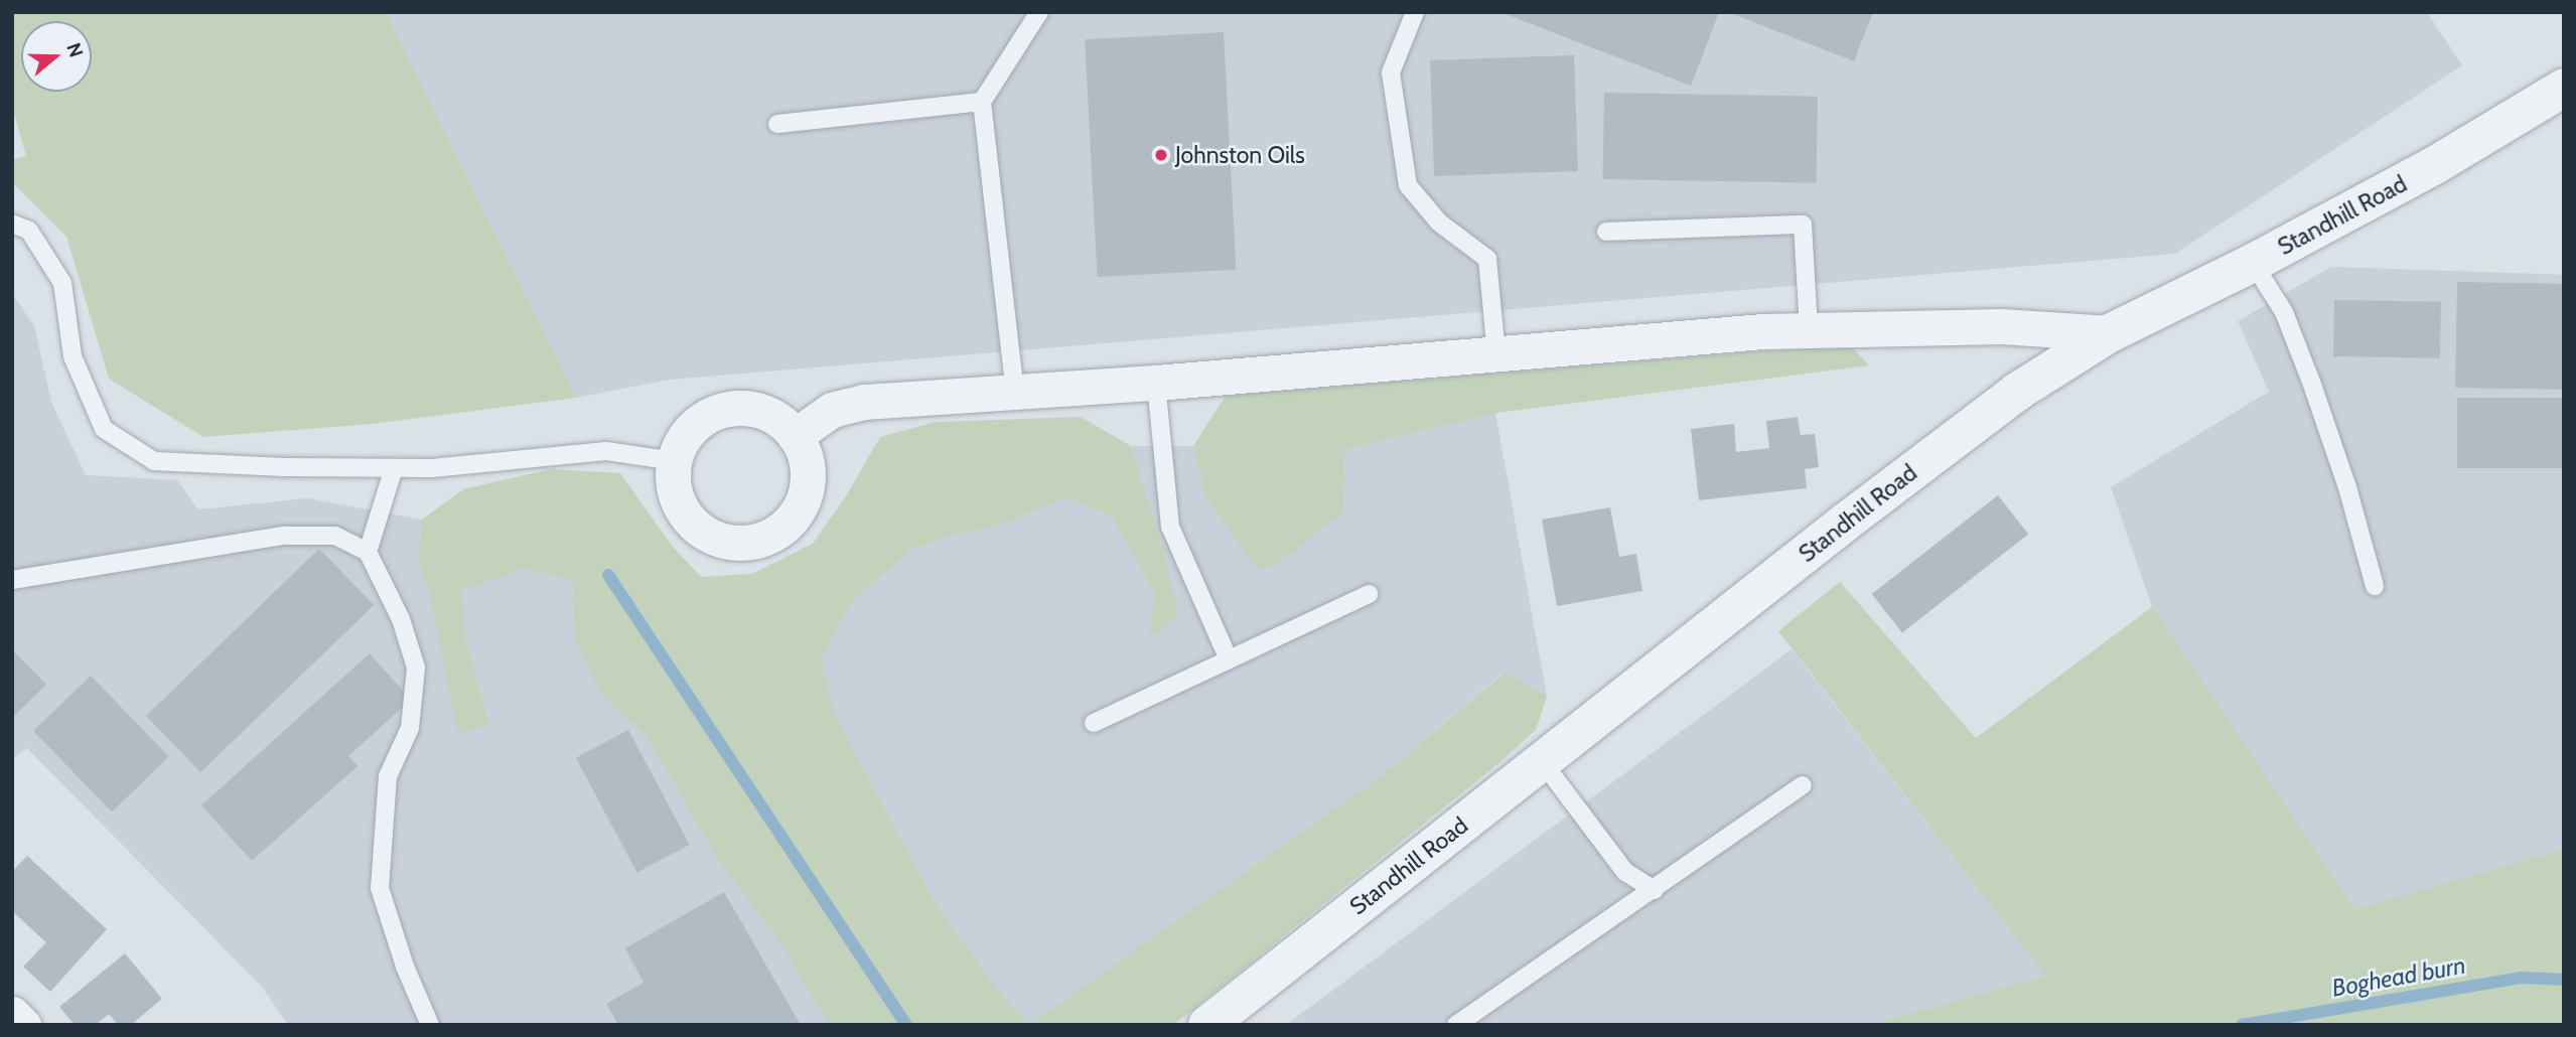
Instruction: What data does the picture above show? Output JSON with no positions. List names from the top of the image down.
{
  "streets": {
    "street": ["Standhill Road"]
  },
  "water": ["Boghead burn"],
  "places": ["Johnston Oils"],
  "north": "right"
}
